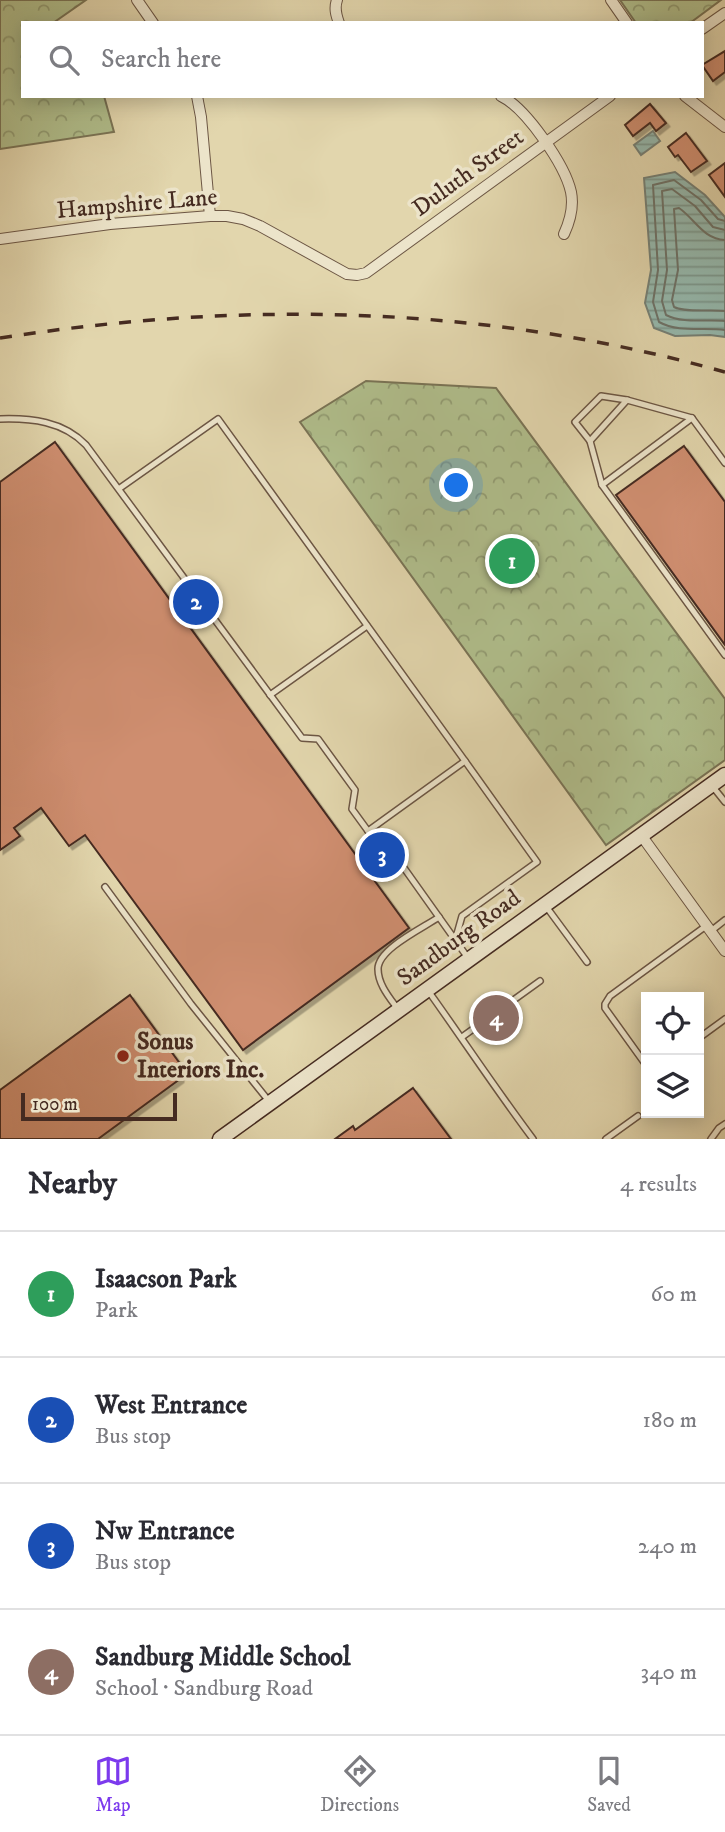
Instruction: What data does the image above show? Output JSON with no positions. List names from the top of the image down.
{
  "streets": {
    "street": ["Duluth Street", "Hampshire Lane", "Sandburg Road"]
  },
  "crossings": [
    ["Duluth Street", "Hampshire Lane"]
  ],
  "places": ["Sonus Interiors Inc."],
  "scale_bar": "100 m",
  "page": {
    "search": "Search here",
    "pins": [
      "1",
      "2",
      "3",
      "4"
    ],
    "scale": "100 m",
    "heading": ["Nearby", "4 results"],
    "list": [
      {
        "mark": "1",
        "name": "Isaacson Park",
        "note": "Park",
        "value": "60 m"
      },
      {
        "mark": "2",
        "name": "West Entrance",
        "note": "Bus stop",
        "value": "180 m"
      },
      {
        "mark": "3",
        "name": "Nw Entrance",
        "note": "Bus stop",
        "value": "240 m"
      },
      {
        "mark": "4",
        "name": "Sandburg Middle School",
        "note": "School · Sandburg Road",
        "value": "340 m"
      }
    ],
    "nav": ["Map", "Directions", "Saved"]
  }
}
